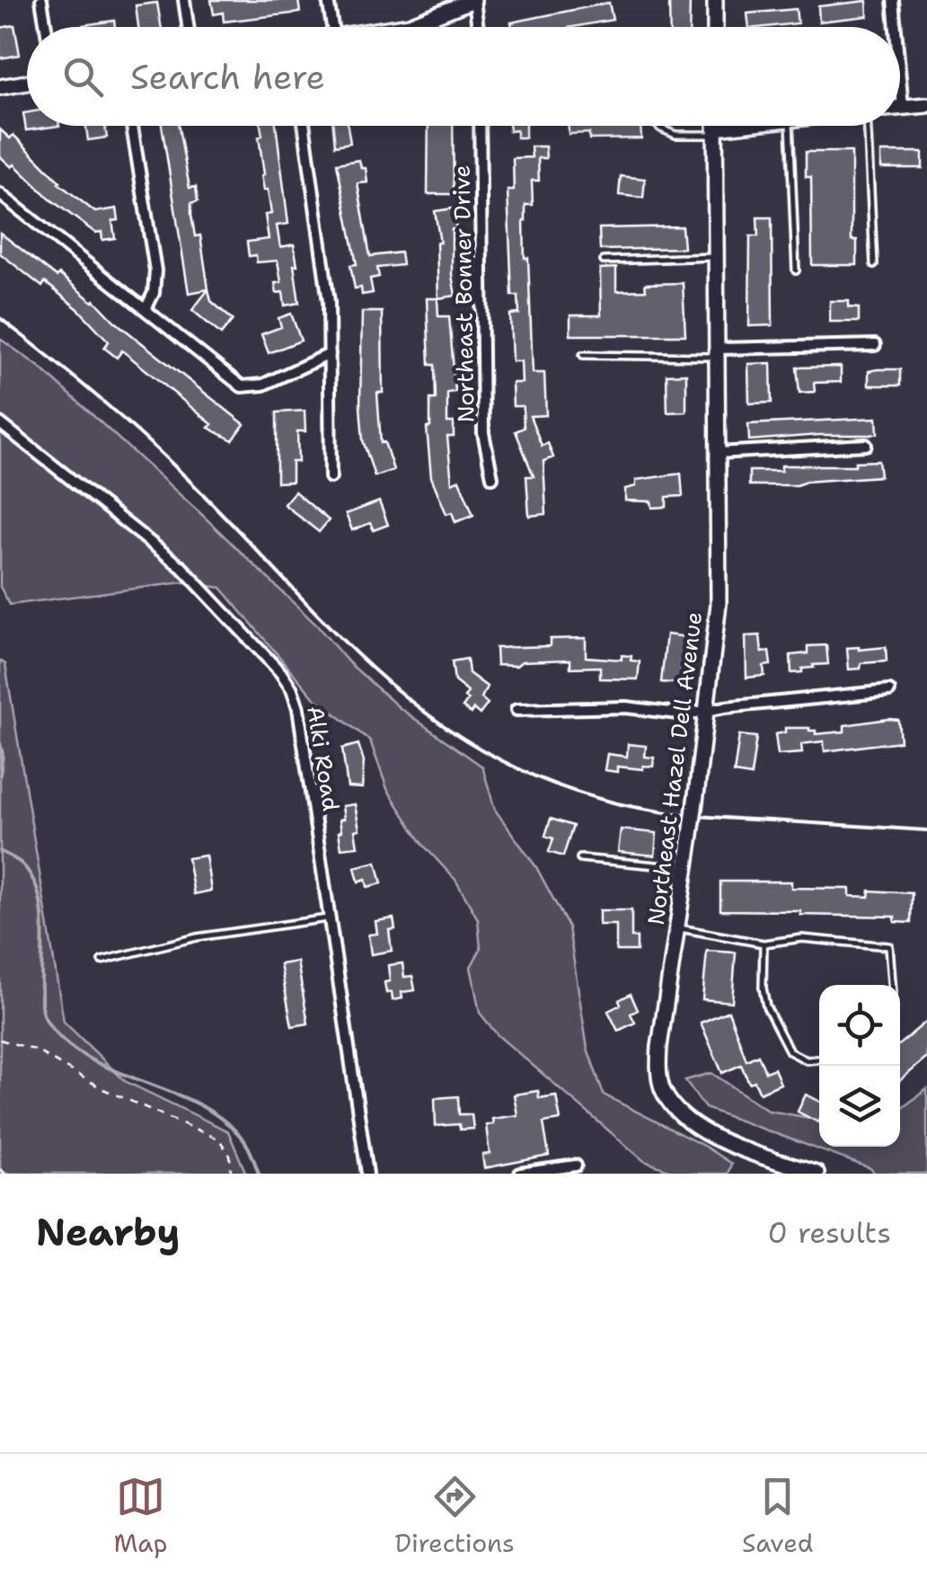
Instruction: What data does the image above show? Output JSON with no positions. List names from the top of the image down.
{
  "streets": {
    "street": ["Northeast Bonner Drive", "Alki Road", "Northeast Hazel Dell Avenue"]
  },
  "page": {
    "search": "Search here",
    "heading": ["Nearby", "0 results"],
    "nav": ["Map", "Directions", "Saved"]
  }
}
